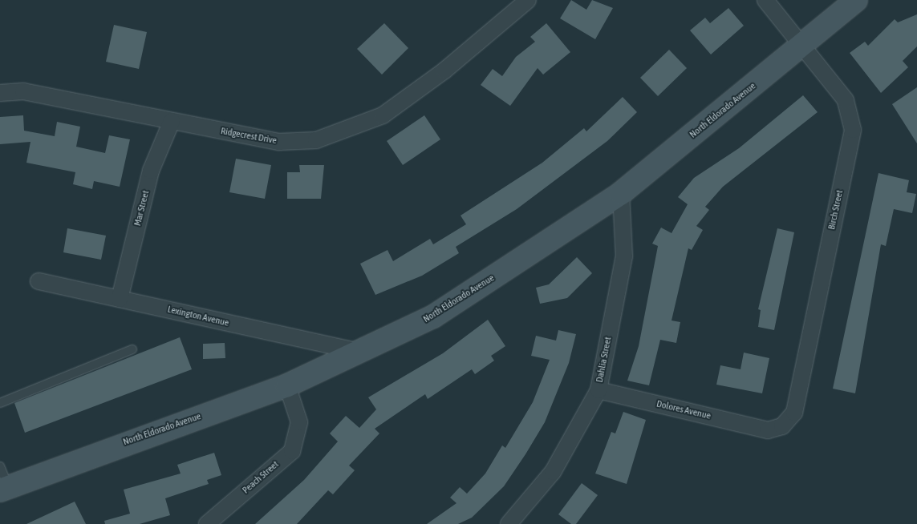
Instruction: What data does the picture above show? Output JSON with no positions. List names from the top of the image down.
{
  "streets": {
    "street": [
      "North Eldorado Avenue",
      "Ridgecrest Drive",
      "Mar Street",
      "Birch Street",
      "Lexington Avenue",
      "Dahlia Street",
      "Dolores Avenue",
      "Peach Street"
    ]
  },
  "crossings": [
    ["North Eldorado Avenue", "Birch Street"],
    ["North Eldorado Avenue", "Lexington Avenue"],
    ["North Eldorado Avenue", "Dahlia Street"],
    ["North Eldorado Avenue", "Peach Street"],
    ["Ridgecrest Drive", "Mar Street"],
    ["Mar Street", "Lexington Avenue"],
    ["Birch Street", "Dolores Avenue"],
    ["Dahlia Street", "Dolores Avenue"]
  ]
}
